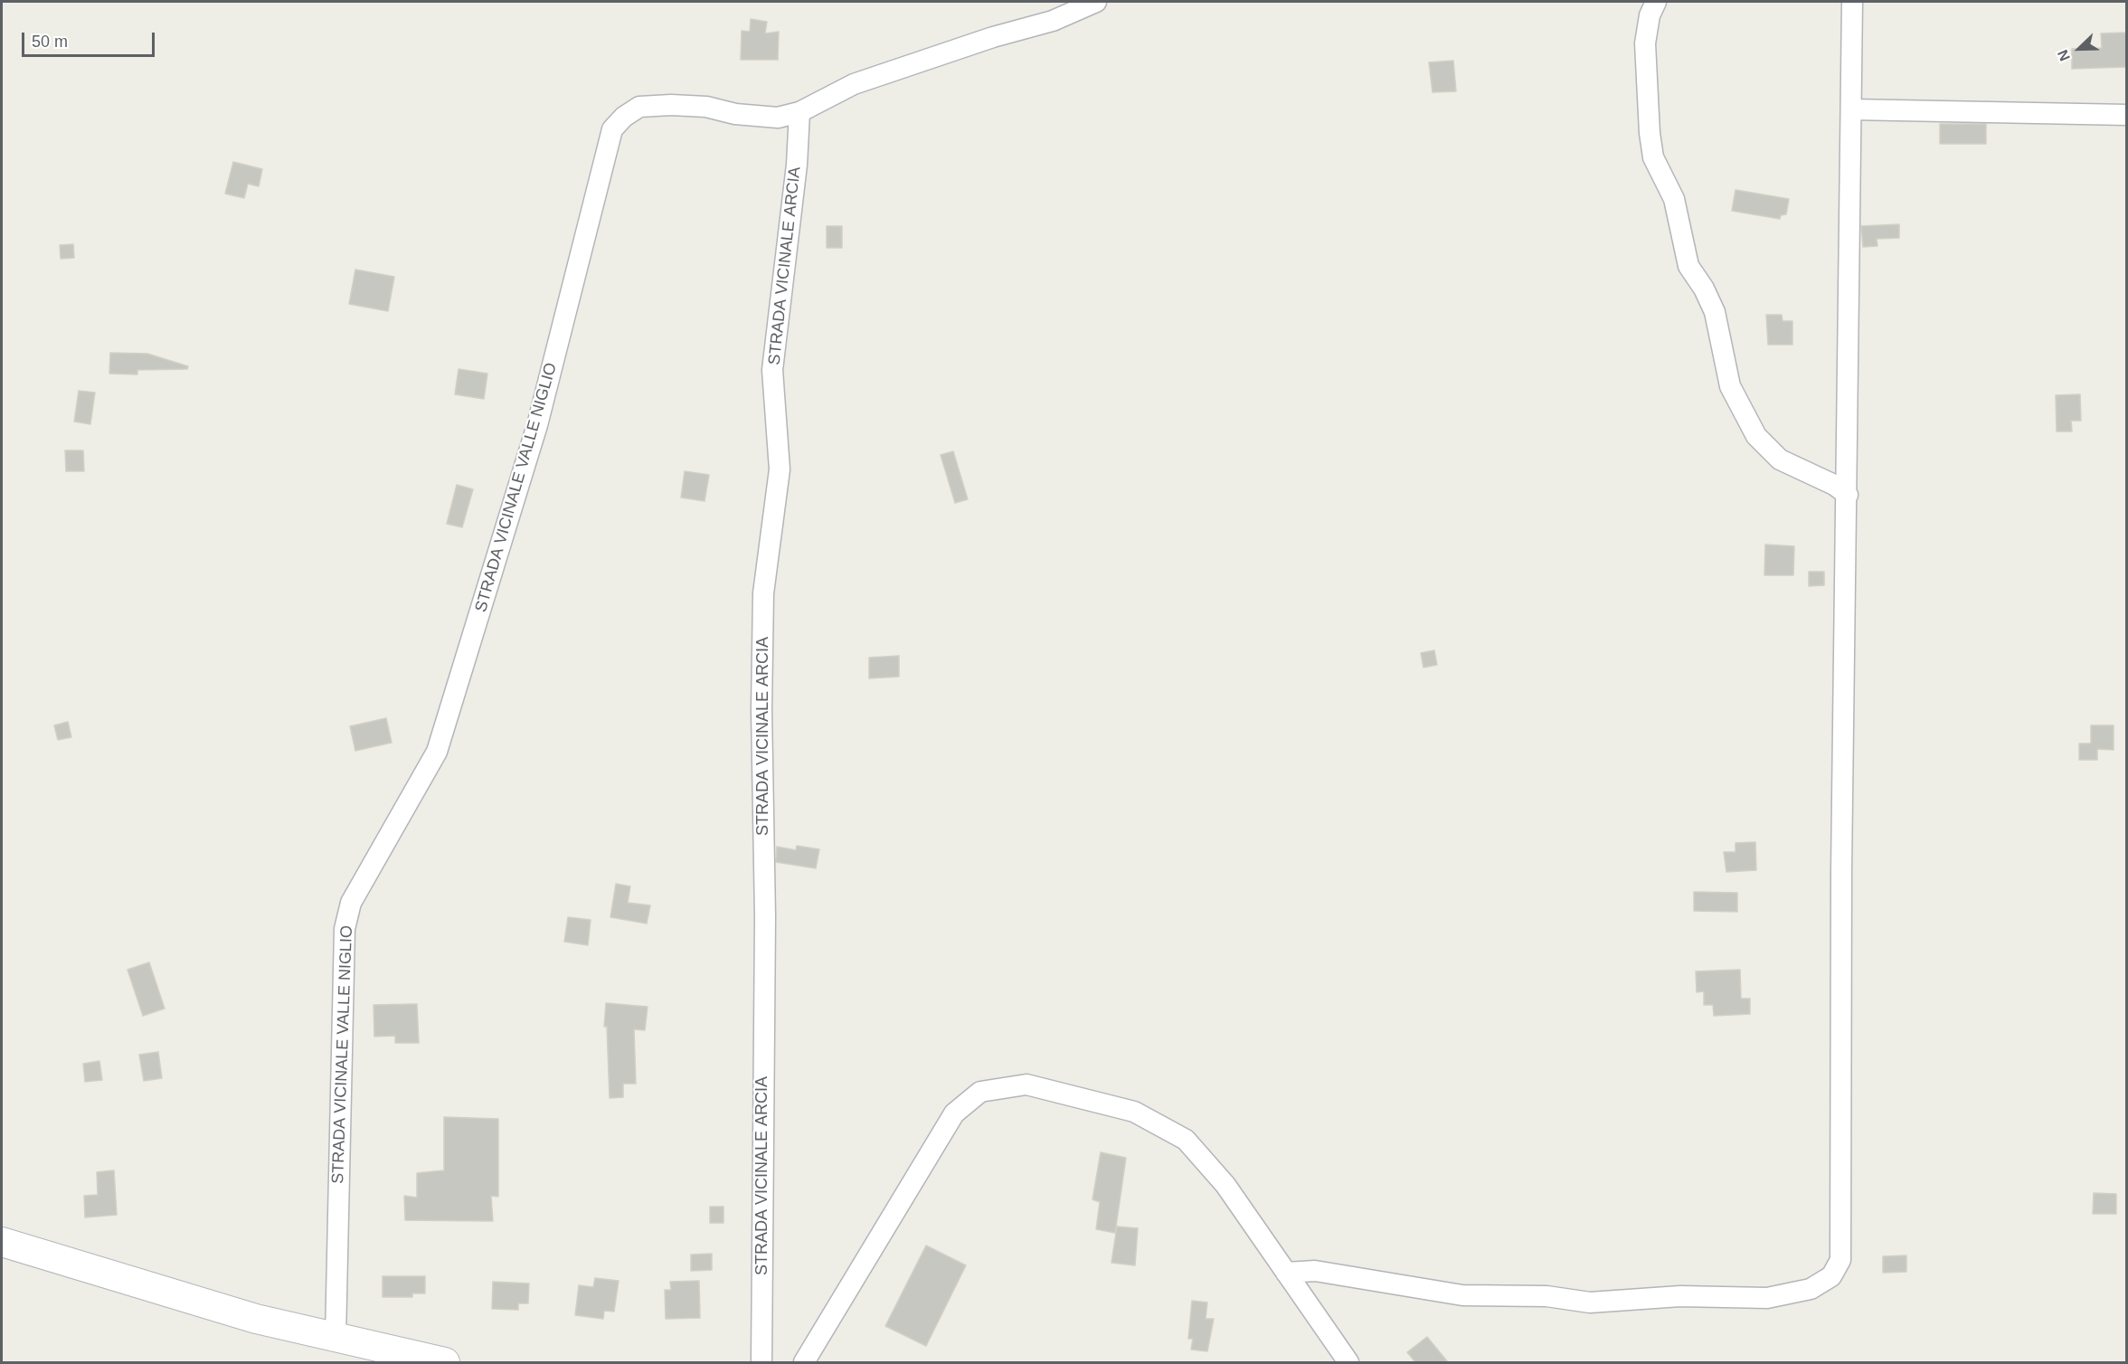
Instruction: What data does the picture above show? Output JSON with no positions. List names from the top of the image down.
{
  "streets": {
    "street": ["STRADA VICINALE ARCIA", "STRADA VICINALE VALLE NIGLIO"]
  },
  "crossings": [
    ["STRADA VICINALE ARCIA", "STRADA VICINALE VALLE NIGLIO"]
  ],
  "scale_bar": "50 m",
  "north": "bottom left"
}
